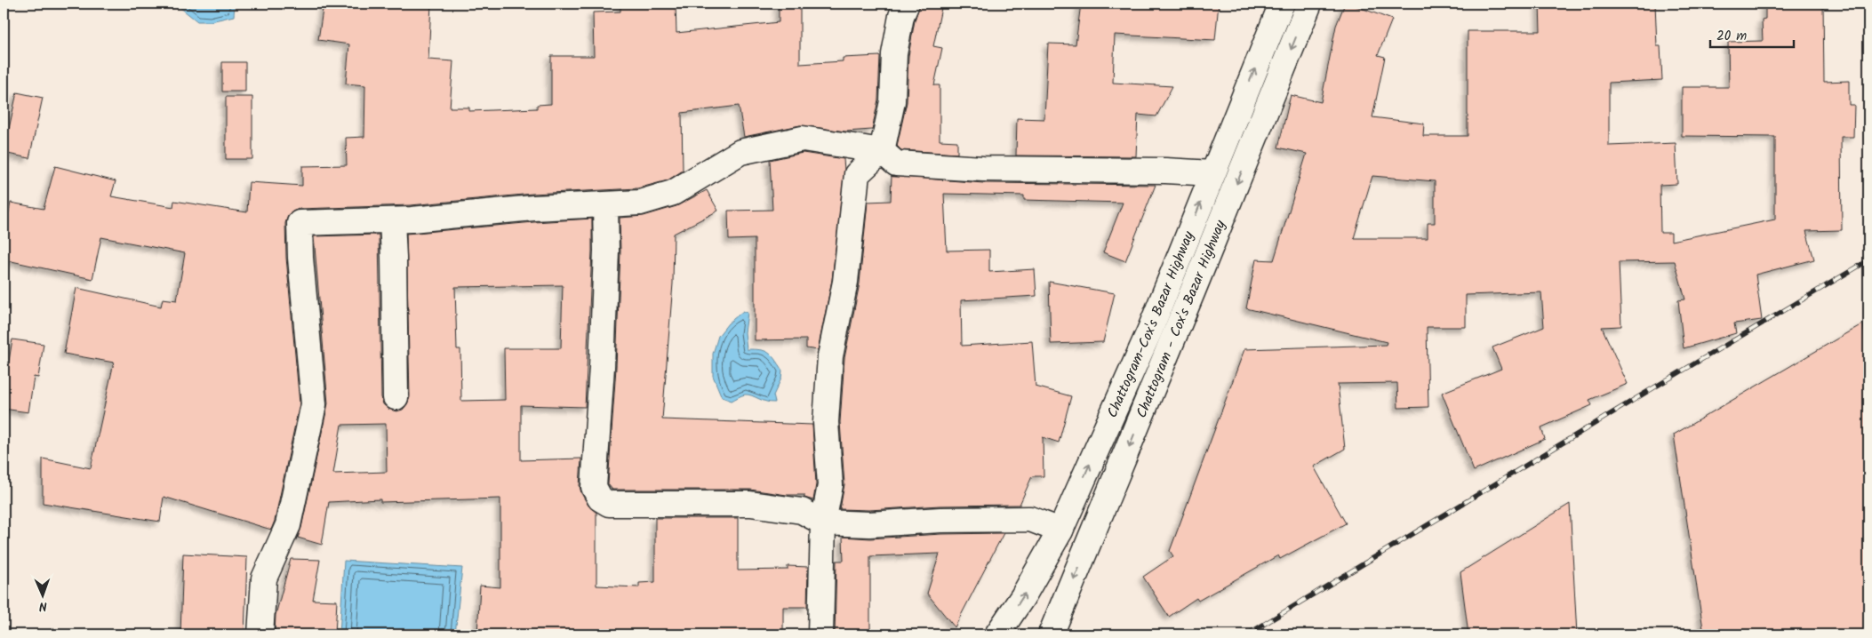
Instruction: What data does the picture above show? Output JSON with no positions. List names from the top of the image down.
{
  "streets": {
    "main road": ["Chattogram - Cox's Bazar Highway", "Chattogram-Cox's Bazar Highway"]
  },
  "one_way": ["Chattogram - Cox's Bazar Highway", "Chattogram-Cox's Bazar Highway"],
  "scale_bar": "20 m",
  "north": "bottom"
}
